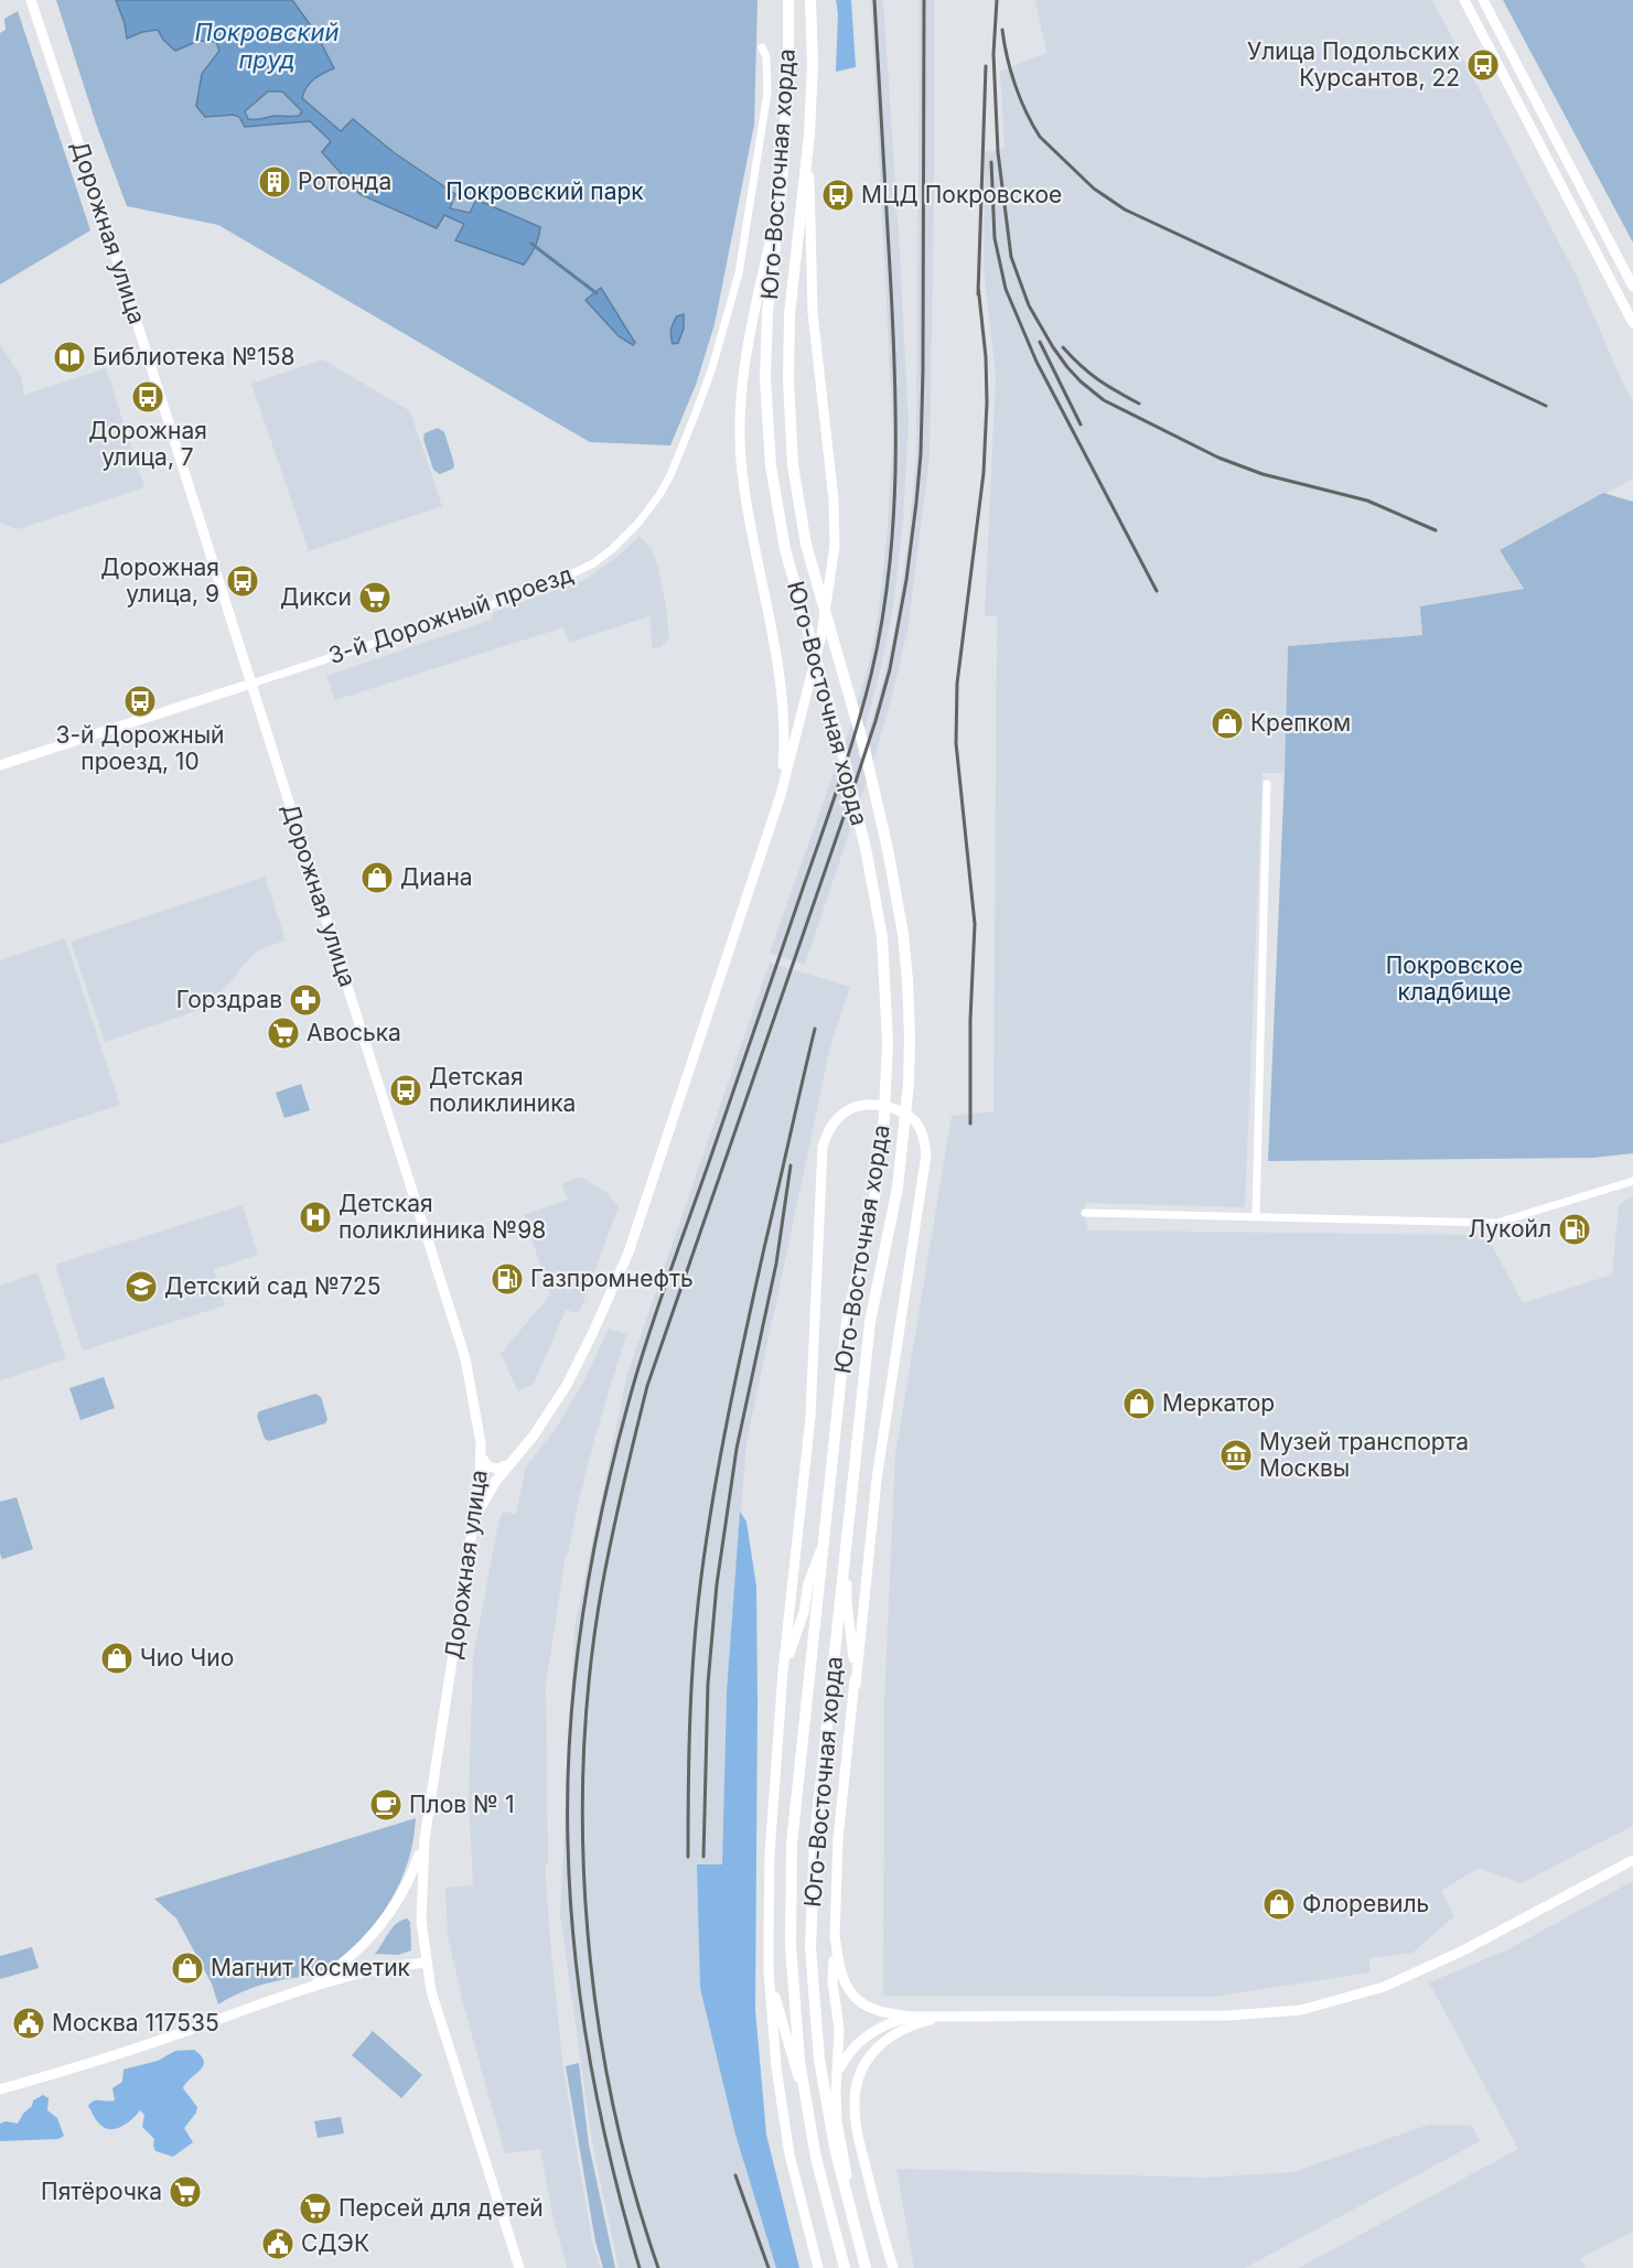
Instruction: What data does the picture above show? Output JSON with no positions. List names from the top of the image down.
{
  "streets": {
    "main road": ["Юго-Восточная хорда", "Дорожная улица", "3-й Дорожный проезд"]
  },
  "crossings": [
    ["Дорожная улица", "3-й Дорожный проезд"]
  ],
  "water": ["Покровский пруд"],
  "parks": ["Покровский парк", "Покровское кладбище"],
  "places": {
    "bus stop": [
      "Улица Подольских Курсантов, 22",
      "МЦД Покровское",
      "Дорожная улица, 7",
      "Дорожная улица, 9",
      "3-й Дорожный проезд, 10",
      "Детская поликлиника"
    ],
    "building": ["Ротонда"],
    "library": ["Библиотека №158"],
    "supermarket": [
      "Дикси",
      "Авоська",
      "Пятёрочка",
      "Персей для детей"
    ],
    "shop": [
      "Крепком",
      "Диана",
      "Меркатор",
      "Чио Чио",
      "Флоревиль",
      "Магнит Косметик"
    ],
    "pharmacy": ["Горздрав"],
    "hospital": ["Детская поликлиника №98"],
    "fuel station": ["Лукойл", "Газпромнефть"],
    "school or university": ["Детский сад №725"],
    "museum": ["Музей транспорта Москвы"],
    "cafe": ["Плов № 1"],
    "public building": ["Москва 117535", "СДЭК"]
  }
}
